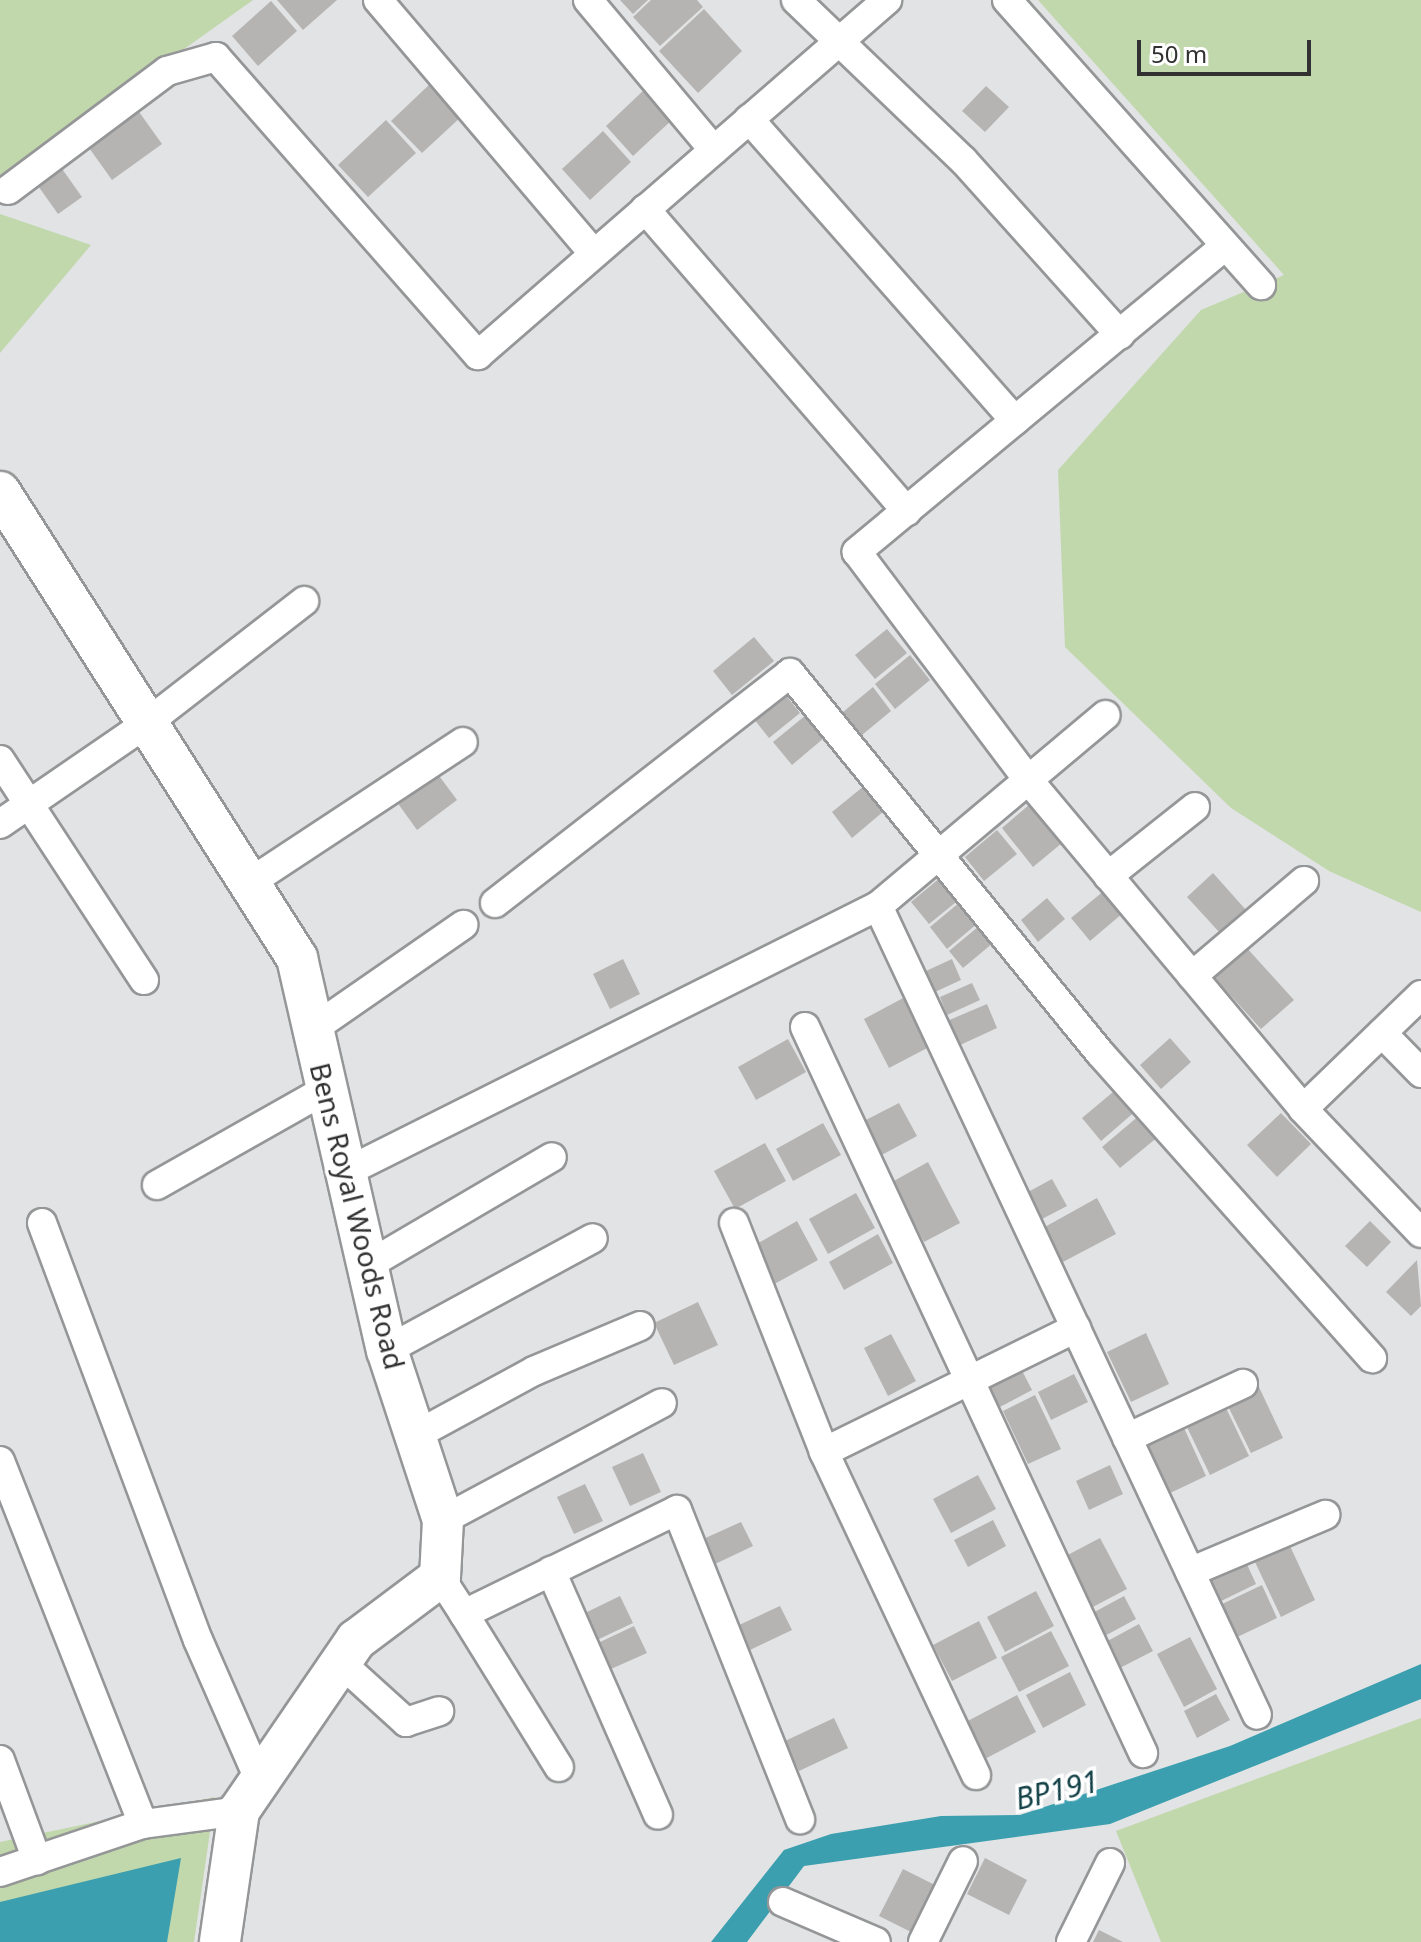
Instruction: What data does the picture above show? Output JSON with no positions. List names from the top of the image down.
{
  "streets": {
    "street": ["Bens Royal Woods Road"]
  },
  "water": ["BP191"],
  "scale_bar": "50 m"
}
